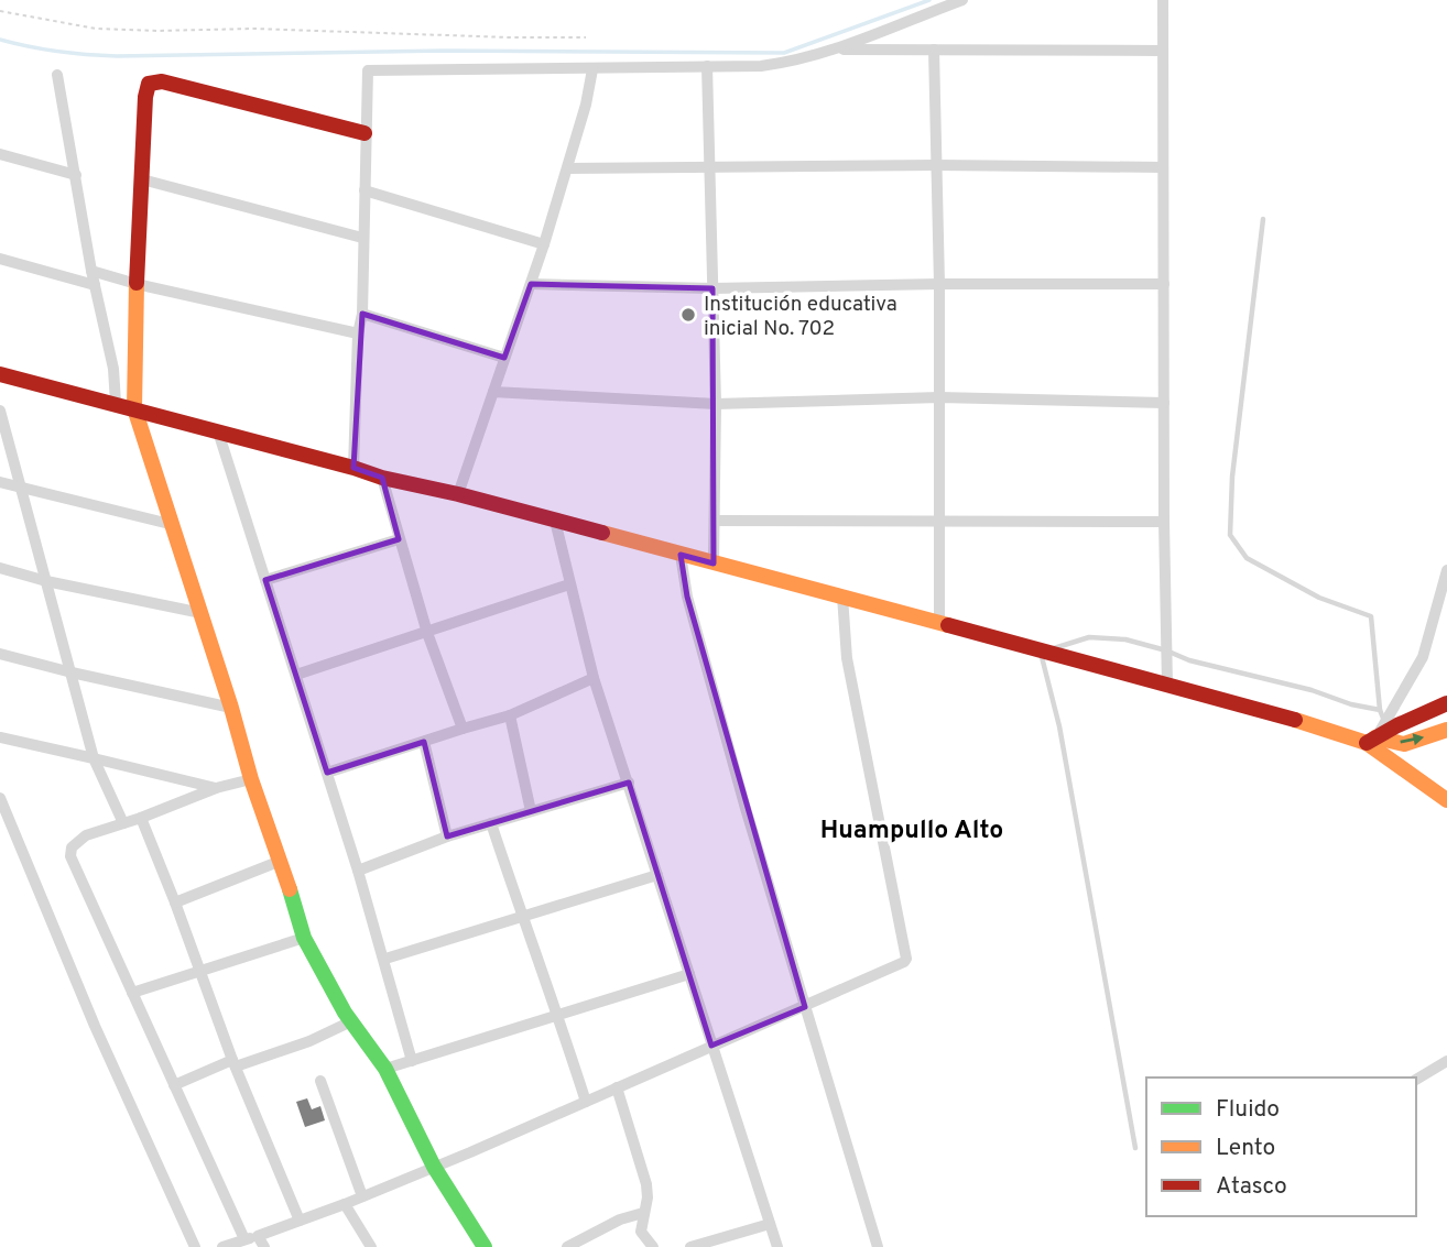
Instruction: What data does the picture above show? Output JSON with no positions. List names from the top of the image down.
{
  "districts": ["Huampullo Alto"],
  "places": ["Institución educativa inicial No. 702"],
  "legend": ["Fluido", "Lento", "Atasco"]
}
